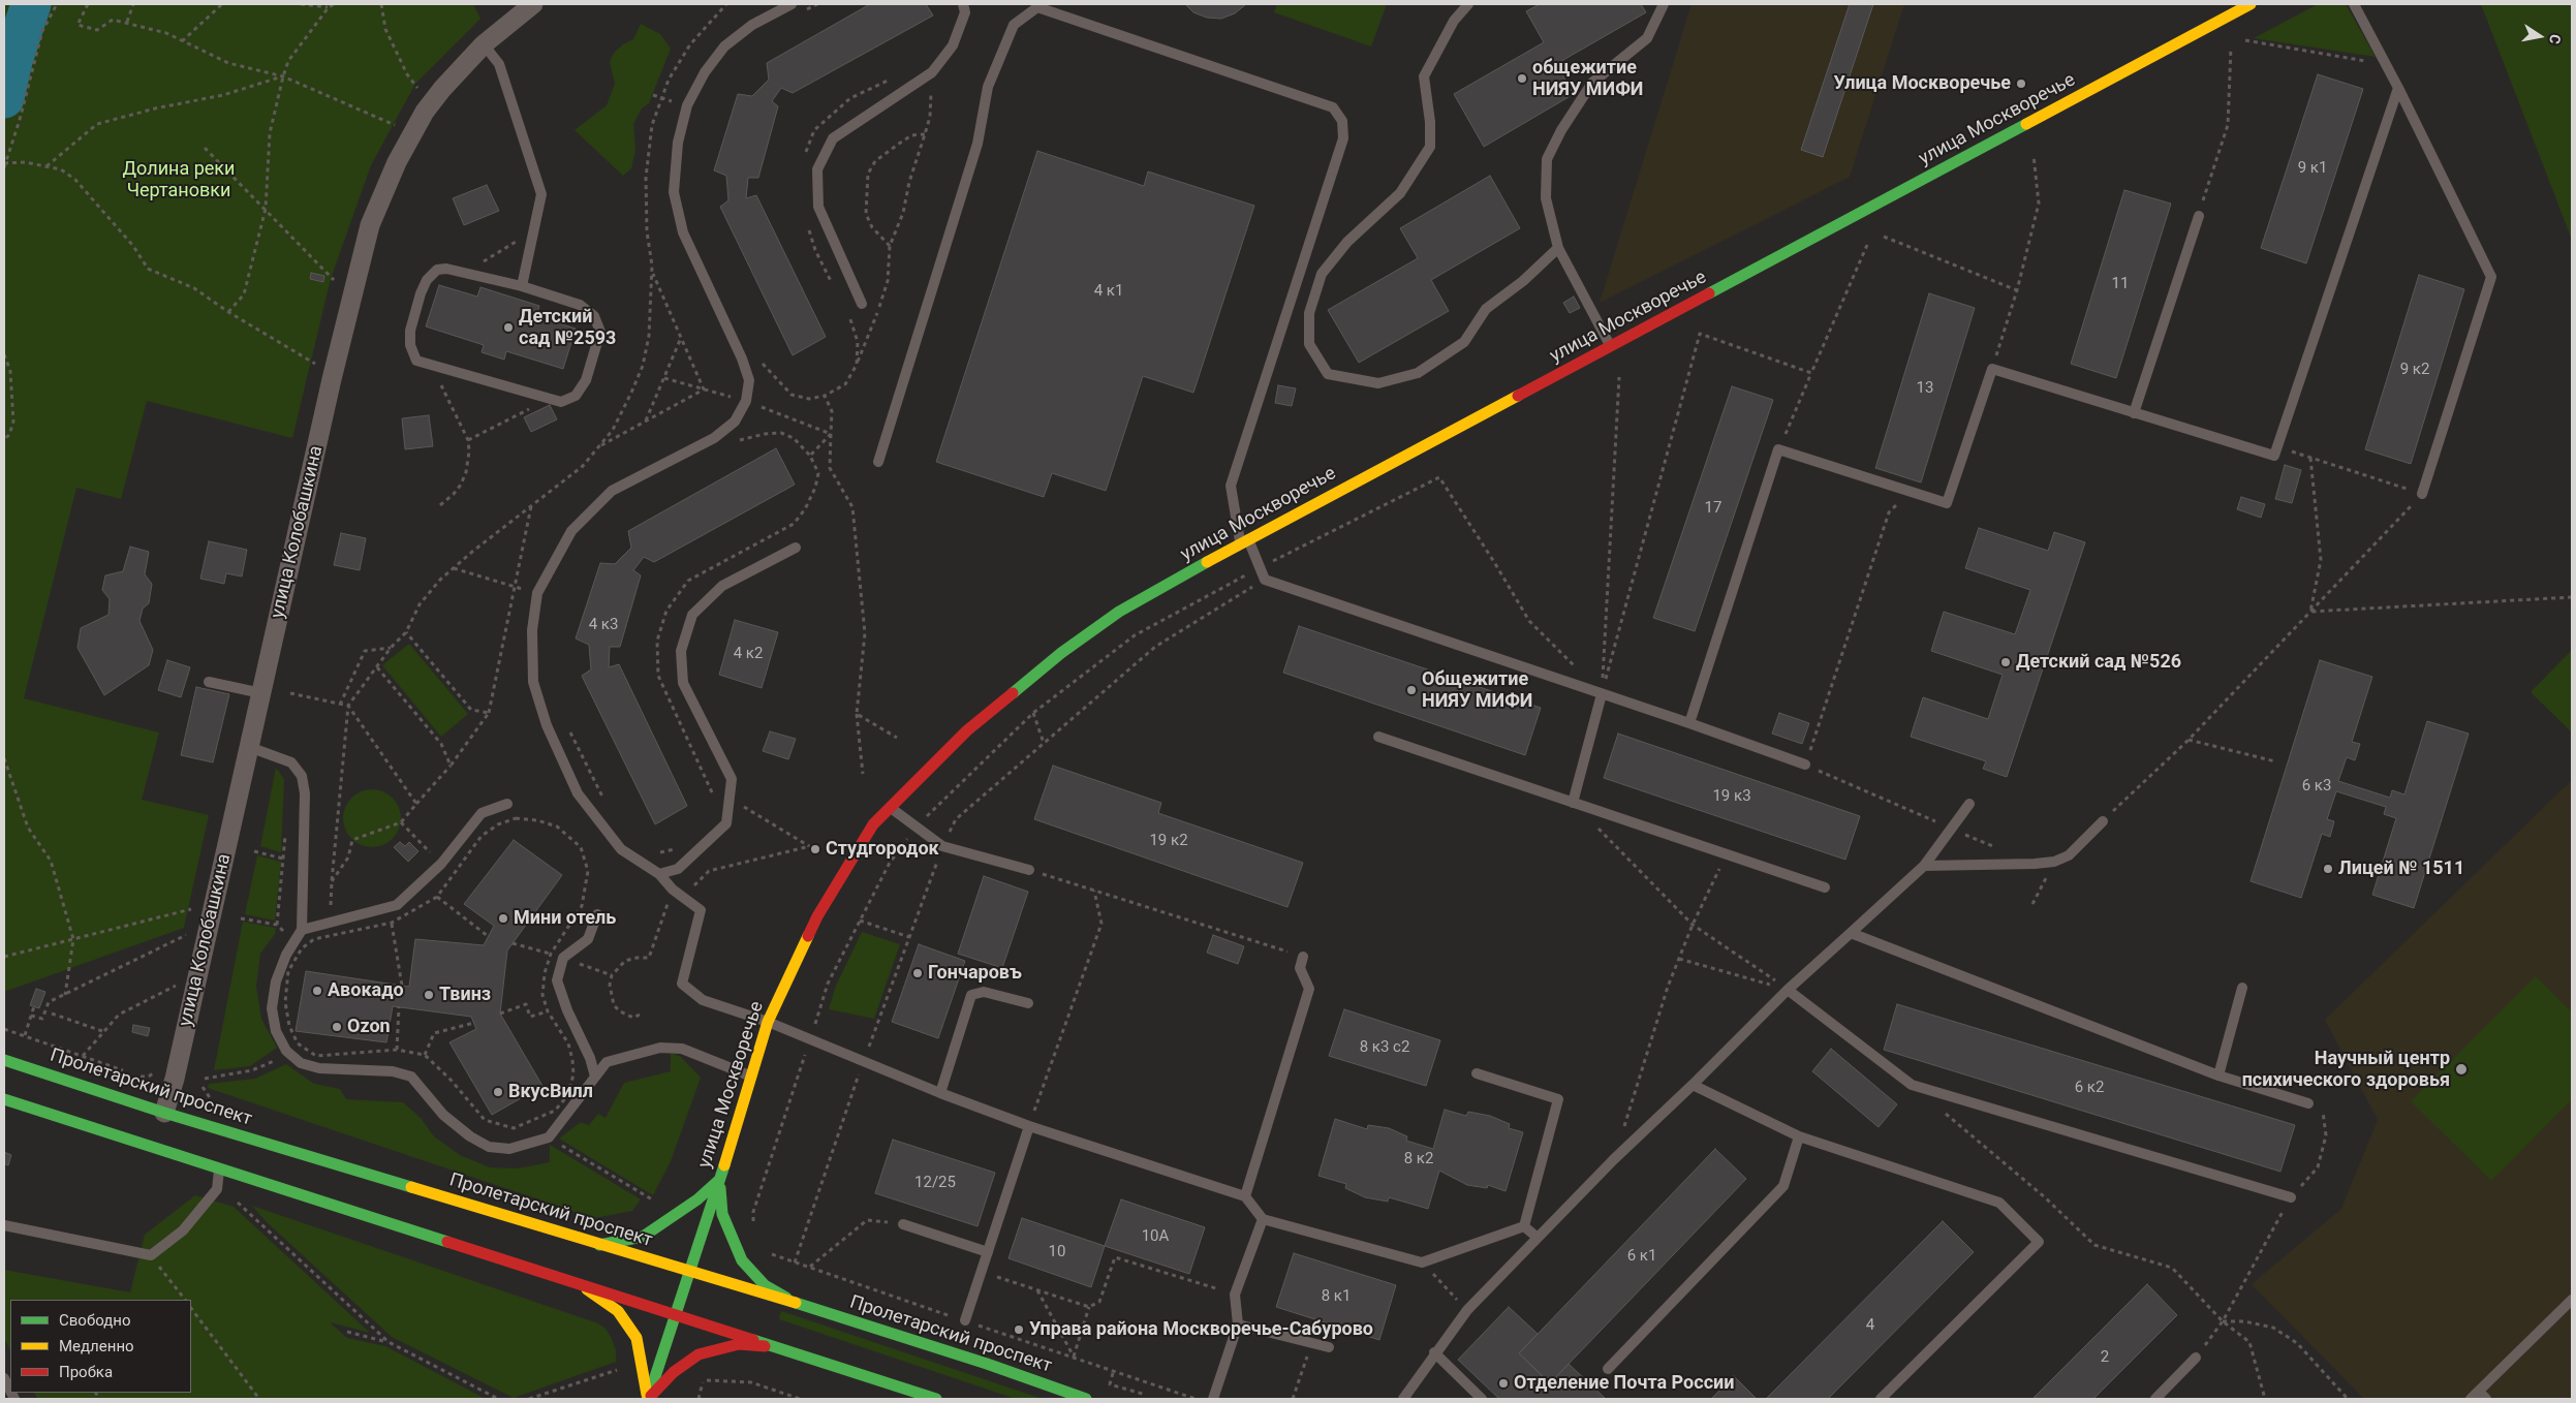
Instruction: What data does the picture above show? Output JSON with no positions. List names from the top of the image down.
{
  "streets": {
    "main road": ["улица Москворечье", "Пролетарский проспект"],
    "street": ["улица Колобашкина"]
  },
  "crossings": [
    ["улица Москворечье", "Пролетарский проспект"],
    ["улица Колобашкина", "Пролетарский проспект"]
  ],
  "parks": ["Долина реки Чертановки"],
  "places": [
    "общежитие НИЯУ МИФИ",
    "Улица Москворечье",
    "Детский сад №2593",
    "Детский сад №526",
    "Общежитие НИЯУ МИФИ",
    "Студгородок",
    "Лицей № 1511",
    "Мини отель",
    "Гончаровъ",
    "Авокадо",
    "Твинз",
    "Ozon",
    "Научный центр психического здоровья",
    "ВкусВилл",
    "Управа района Москворечье-Сабурово",
    "Отделение Почта России"
  ],
  "house_numbers": [
    "9 к1",
    "11",
    "4 к1",
    "9 к2",
    "13",
    "17",
    "4 к3",
    "4 к2",
    "6 к3",
    "19 к3",
    "19 к2",
    "8 к3 с2",
    "6 к2",
    "8 к2",
    "12/25",
    "10А",
    "10",
    "6 к1",
    "8 к1",
    "4",
    "2"
  ],
  "legend": ["Свободно", "Медленно", "Пробка"],
  "north": "right"
}
